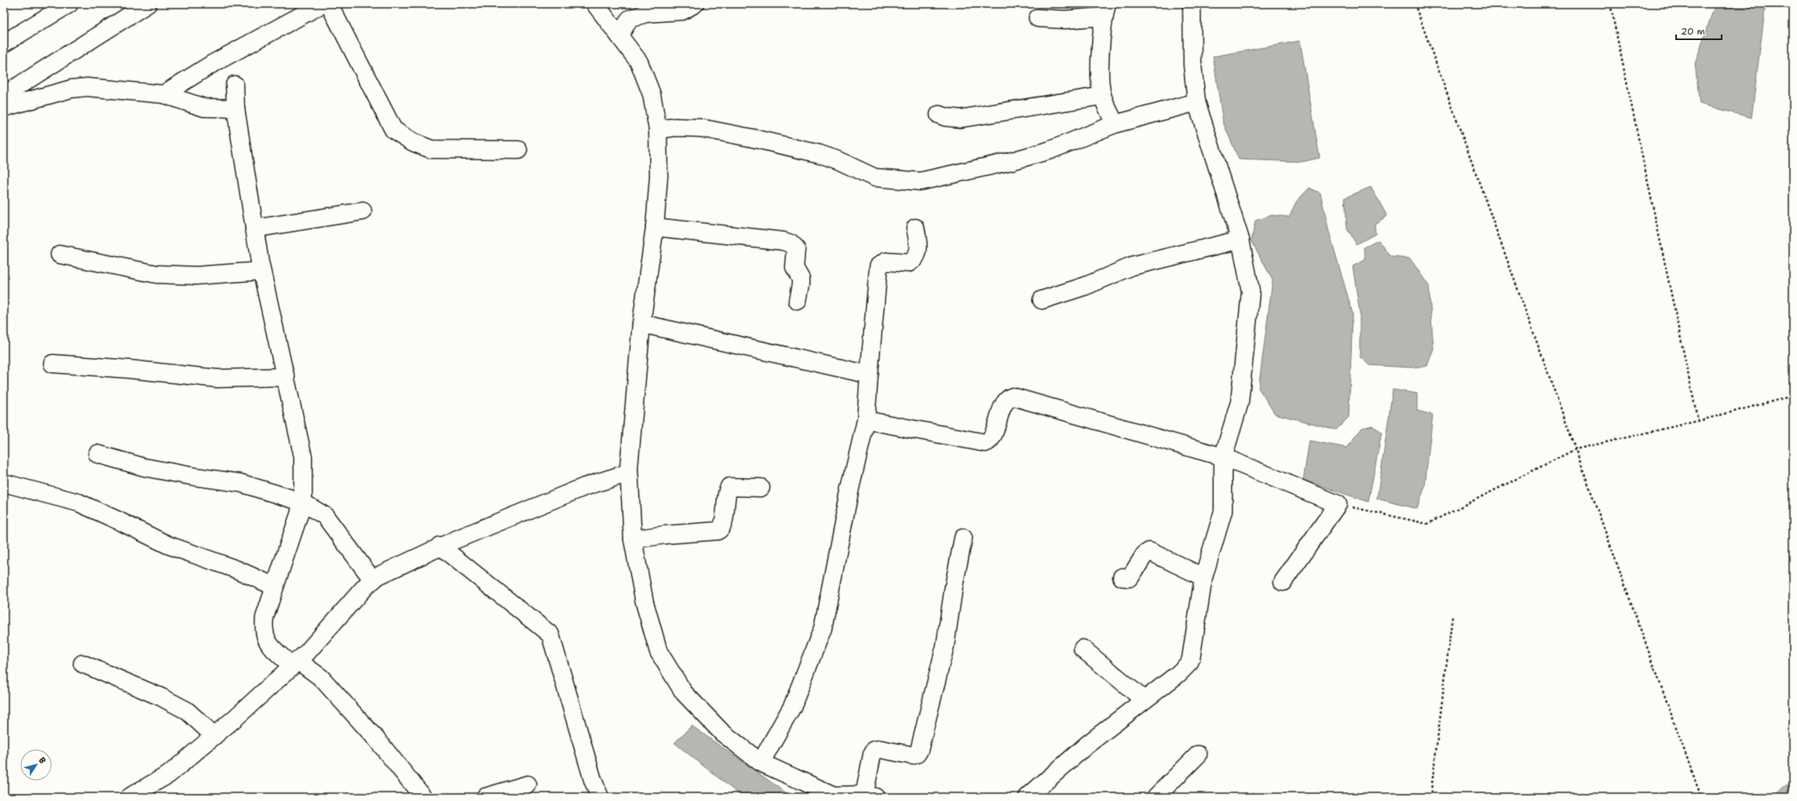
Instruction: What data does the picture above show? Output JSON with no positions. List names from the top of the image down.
{
  "scale_bar": "20 m",
  "north": "top right"
}
